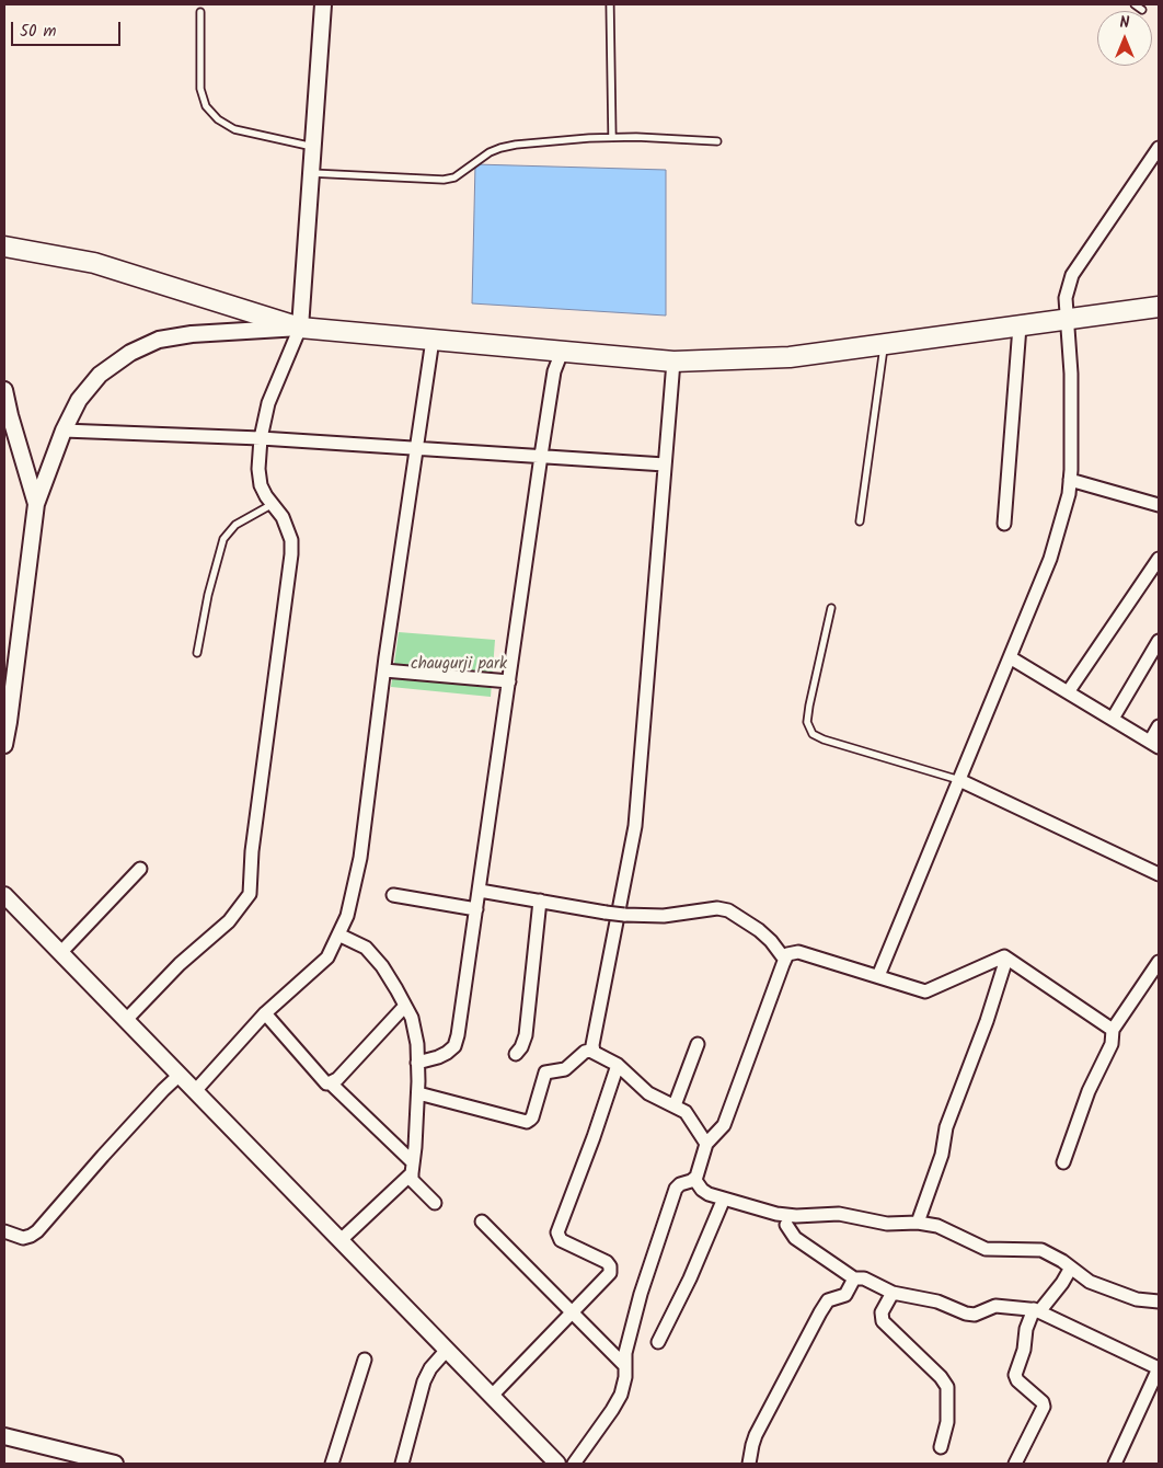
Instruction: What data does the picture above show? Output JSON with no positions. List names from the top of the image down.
{
  "parks": ["chaugurji park"],
  "scale_bar": "50 m",
  "north": "top"
}
